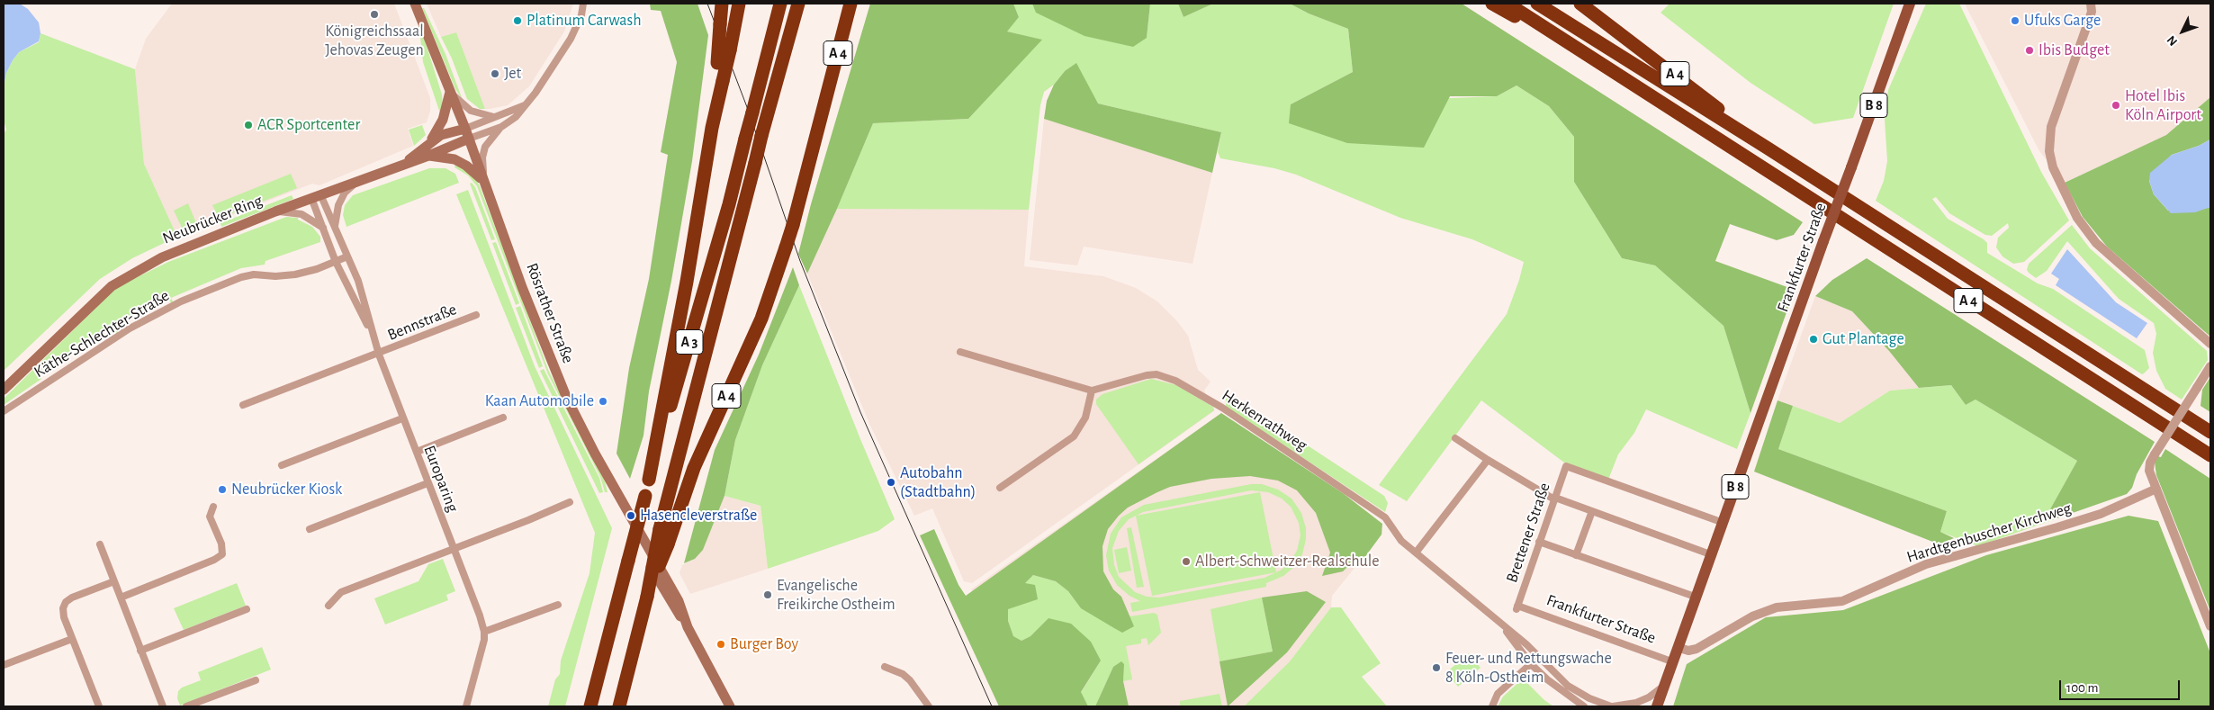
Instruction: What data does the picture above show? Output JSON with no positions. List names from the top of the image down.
{
  "streets": {
    "highway": ["A 4", "A 3"],
    "main road": [
      "B 8",
      "Neubrücker Ring",
      "Frankfurter Straße",
      "Rösrather Straße"
    ],
    "street": [
      "Bennstraße",
      "Käthe-Schlechter-Straße",
      "Herkenrathweg",
      "Europaring",
      "Brettener Straße",
      "Hardtgenbuscher Kirchweg"
    ]
  },
  "crossings": [
    ["A 4", "A 3"],
    ["Neubrücker Ring", "Rösrather Straße"],
    ["Neubrücker Ring", "Europaring"],
    ["Frankfurter Straße", "Brettener Straße"],
    ["Frankfurter Straße", "Hardtgenbuscher Kirchweg"],
    ["Bennstraße", "Europaring"],
    ["Käthe-Schlechter-Straße", "Europaring"]
  ],
  "places": [
    "Königreichssaal Jehovas Zeugen",
    "Platinum Carwash",
    "Ufuks Garge",
    "Ibis Budget",
    "Jet",
    "Hotel Ibis Köln Airport",
    "ACR Sportcenter",
    "Gut Plantage",
    "Kaan Automobile",
    "Autobahn (Stadtbahn)",
    "Neubrücker Kiosk",
    "Hasencleverstraße",
    "Albert-Schweitzer-Realschule",
    "Evangelische Freikirche Ostheim",
    "Burger Boy",
    "Feuer- und Rettungswache 8 Köln-Ostheim"
  ],
  "scale_bar": "100 m",
  "north": "bottom left"
}
